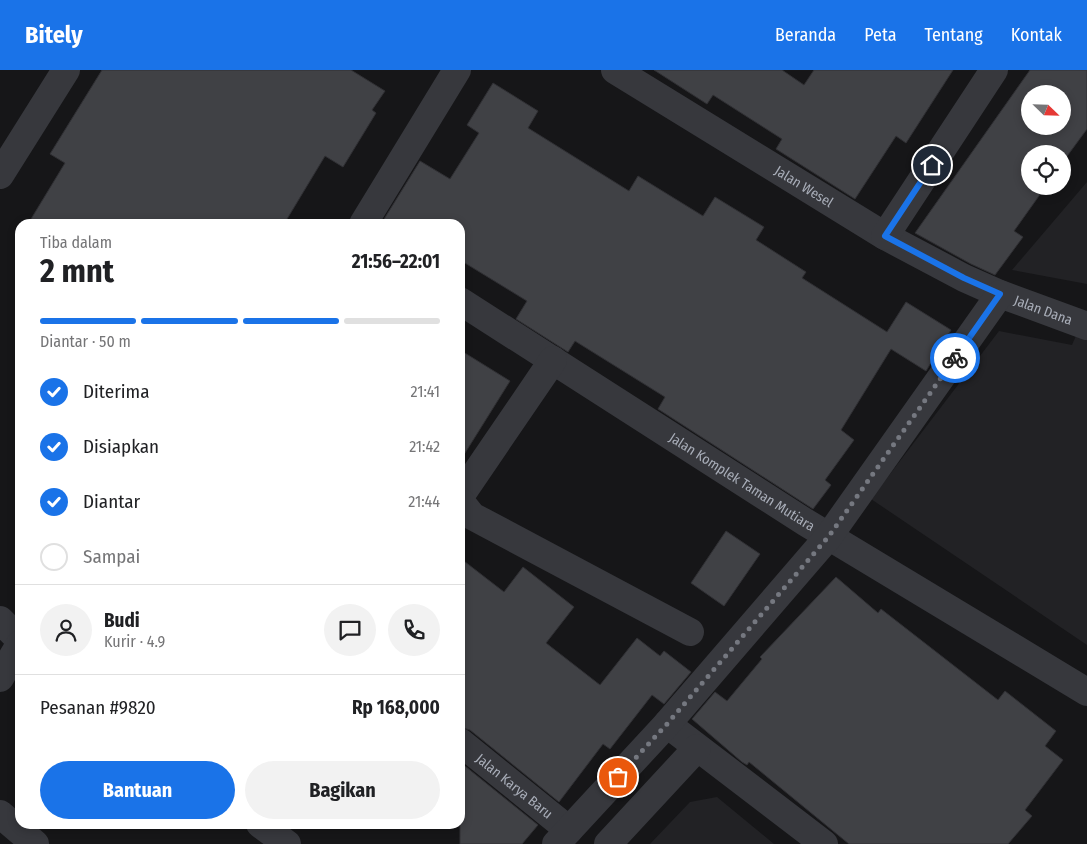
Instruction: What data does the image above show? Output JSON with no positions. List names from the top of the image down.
{
  "streets": {
    "street": [
      "Jalan Wesel",
      "Jalan Dana",
      "Jalan Komplek Taman Mutiara",
      "Jalan Karya Baru"
    ]
  },
  "crossings": [
    ["Jalan Wesel", "Jalan Dana"]
  ],
  "north": "bottom right",
  "page": {
    "header": "Bitely",
    "nav": [
      "Beranda",
      "Peta",
      "Tentang",
      "Kontak"
    ],
    "heading": ["2 mnt", "Tiba dalam", "21:56–22:01"],
    "panel": [
      "Budi",
      "Kurir · 4.9",
      "Pesanan #9820",
      "Rp 168,000"
    ],
    "bar": "Diantar · 50 m",
    "list": [
      ["Diterima", "21:41"],
      ["Disiapkan", "21:42"],
      ["Diantar", "21:44"],
      "Sampai"
    ],
    "buttons": ["Bantuan", "Bagikan"]
  }
}
